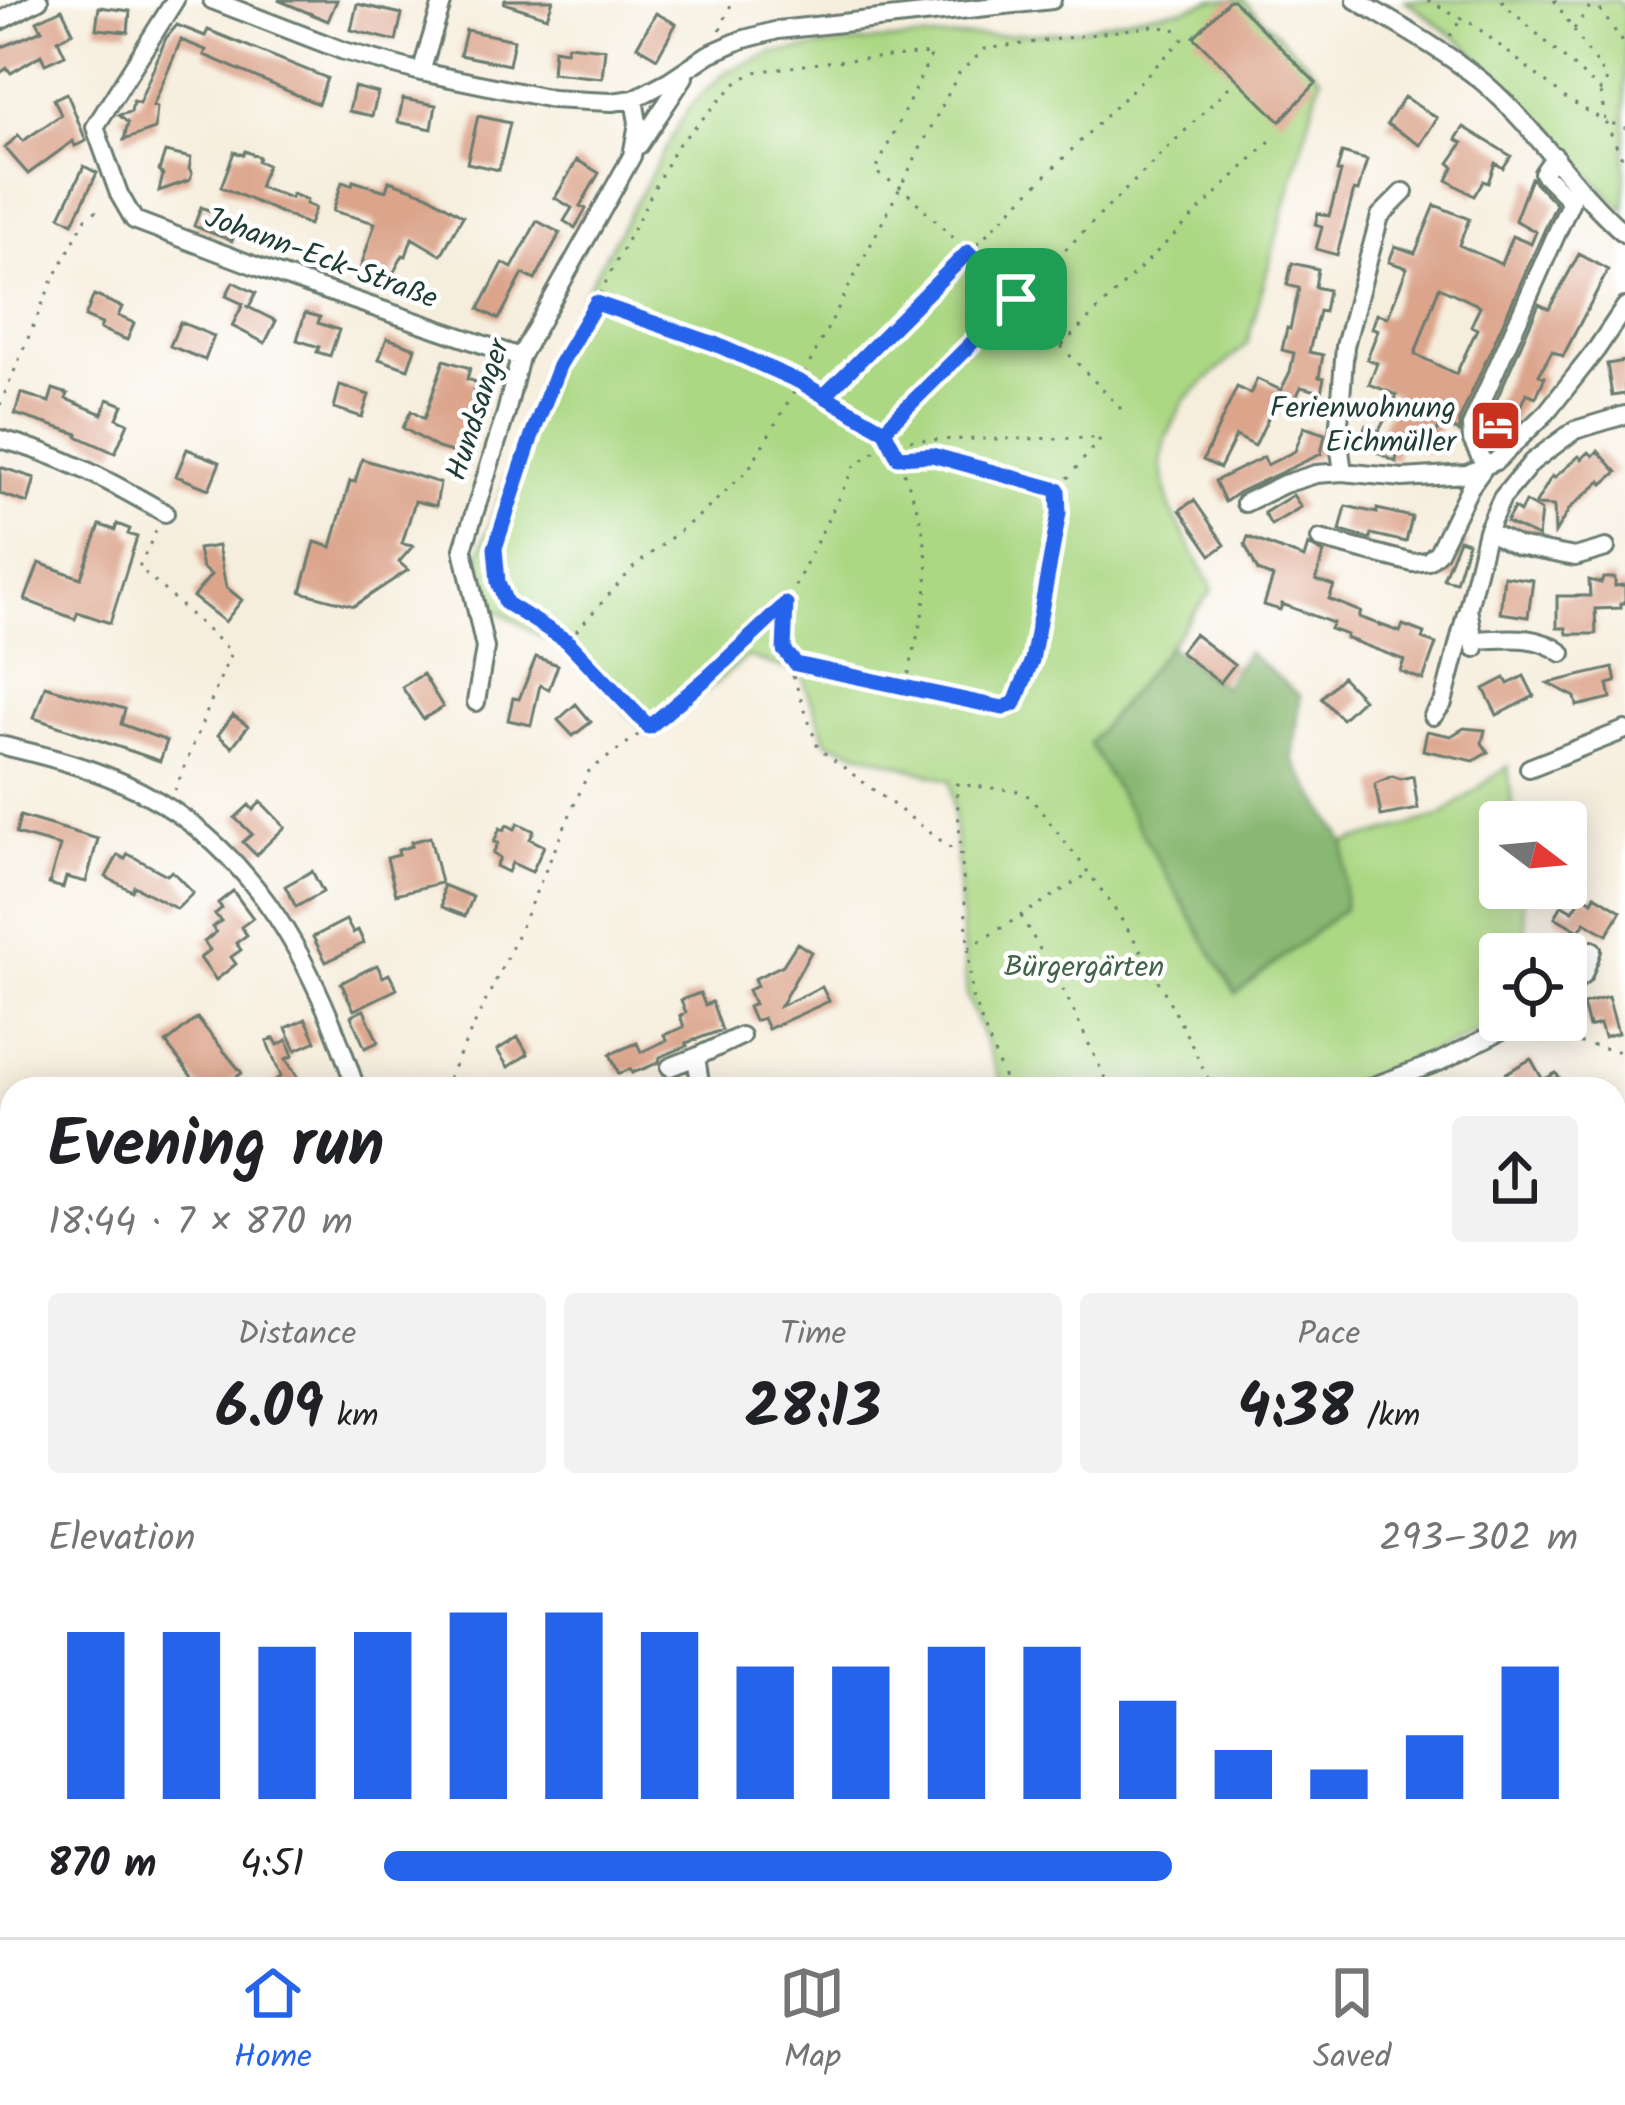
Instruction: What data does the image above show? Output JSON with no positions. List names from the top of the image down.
{
  "streets": {
    "street": ["Johann-Eck-Straße", "Hundsanger"]
  },
  "crossings": [
    ["Johann-Eck-Straße", "Hundsanger"]
  ],
  "parks": ["Bürgergärten"],
  "places": {
    "hotel": ["Ferienwohnung Eichmüller"]
  },
  "north": "right",
  "page": {
    "heading": ["Evening run", "18:44 · 7 × 870 m"],
    "stats": [
      ["Distance", "6.09 km"],
      ["Time", "28:13"],
      ["Pace", "4:38 /km"]
    ],
    "chart": ["Elevation", "293–302 m"],
    "list": [
      {
        "name": "870 m",
        "note": "4:51"
      }
    ],
    "tabs": ["Home", "Map", "Saved"]
  }
}
